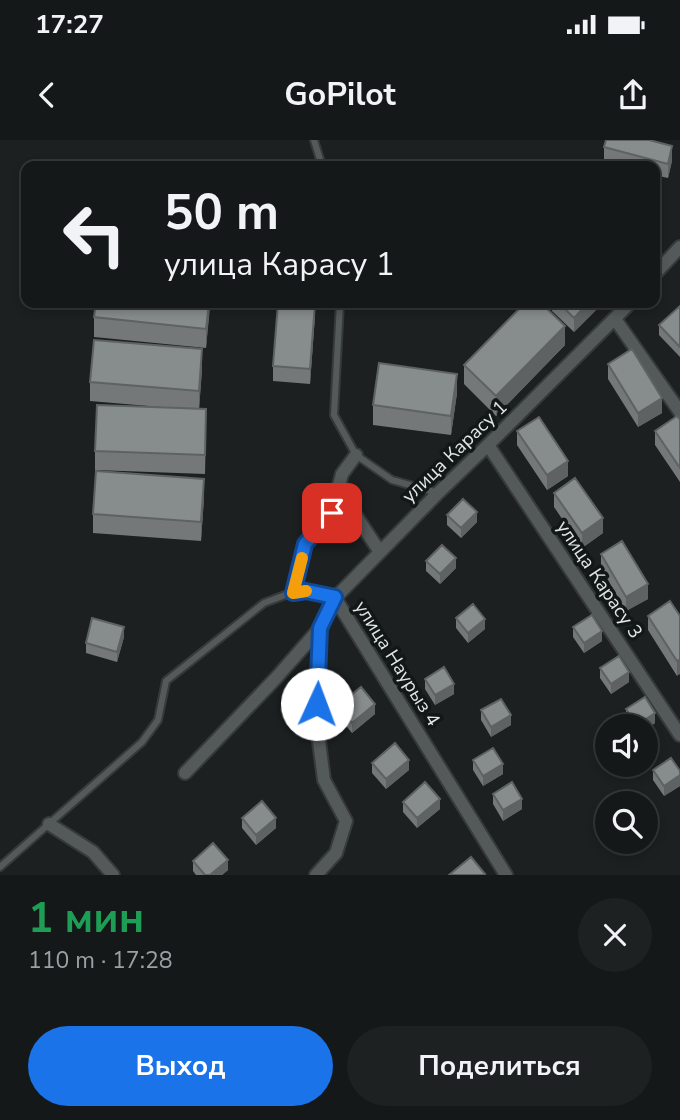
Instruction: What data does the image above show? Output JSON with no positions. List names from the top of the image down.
{
  "streets": {
    "street": ["улица Карасу 1", "улица Карасу 3", "улица Наурыз 4"]
  },
  "crossings": [
    ["улица Карасу 1", "улица Карасу 3"],
    ["улица Карасу 1", "улица Наурыз 4"]
  ],
  "page": {
    "status": "17:27",
    "header": "GoPilot",
    "turn": ["50 m", "улица Карасу 1"],
    "heading": ["1 мин", "110 m · 17:28"],
    "buttons": ["Выход", "Поделиться"]
  }
}
